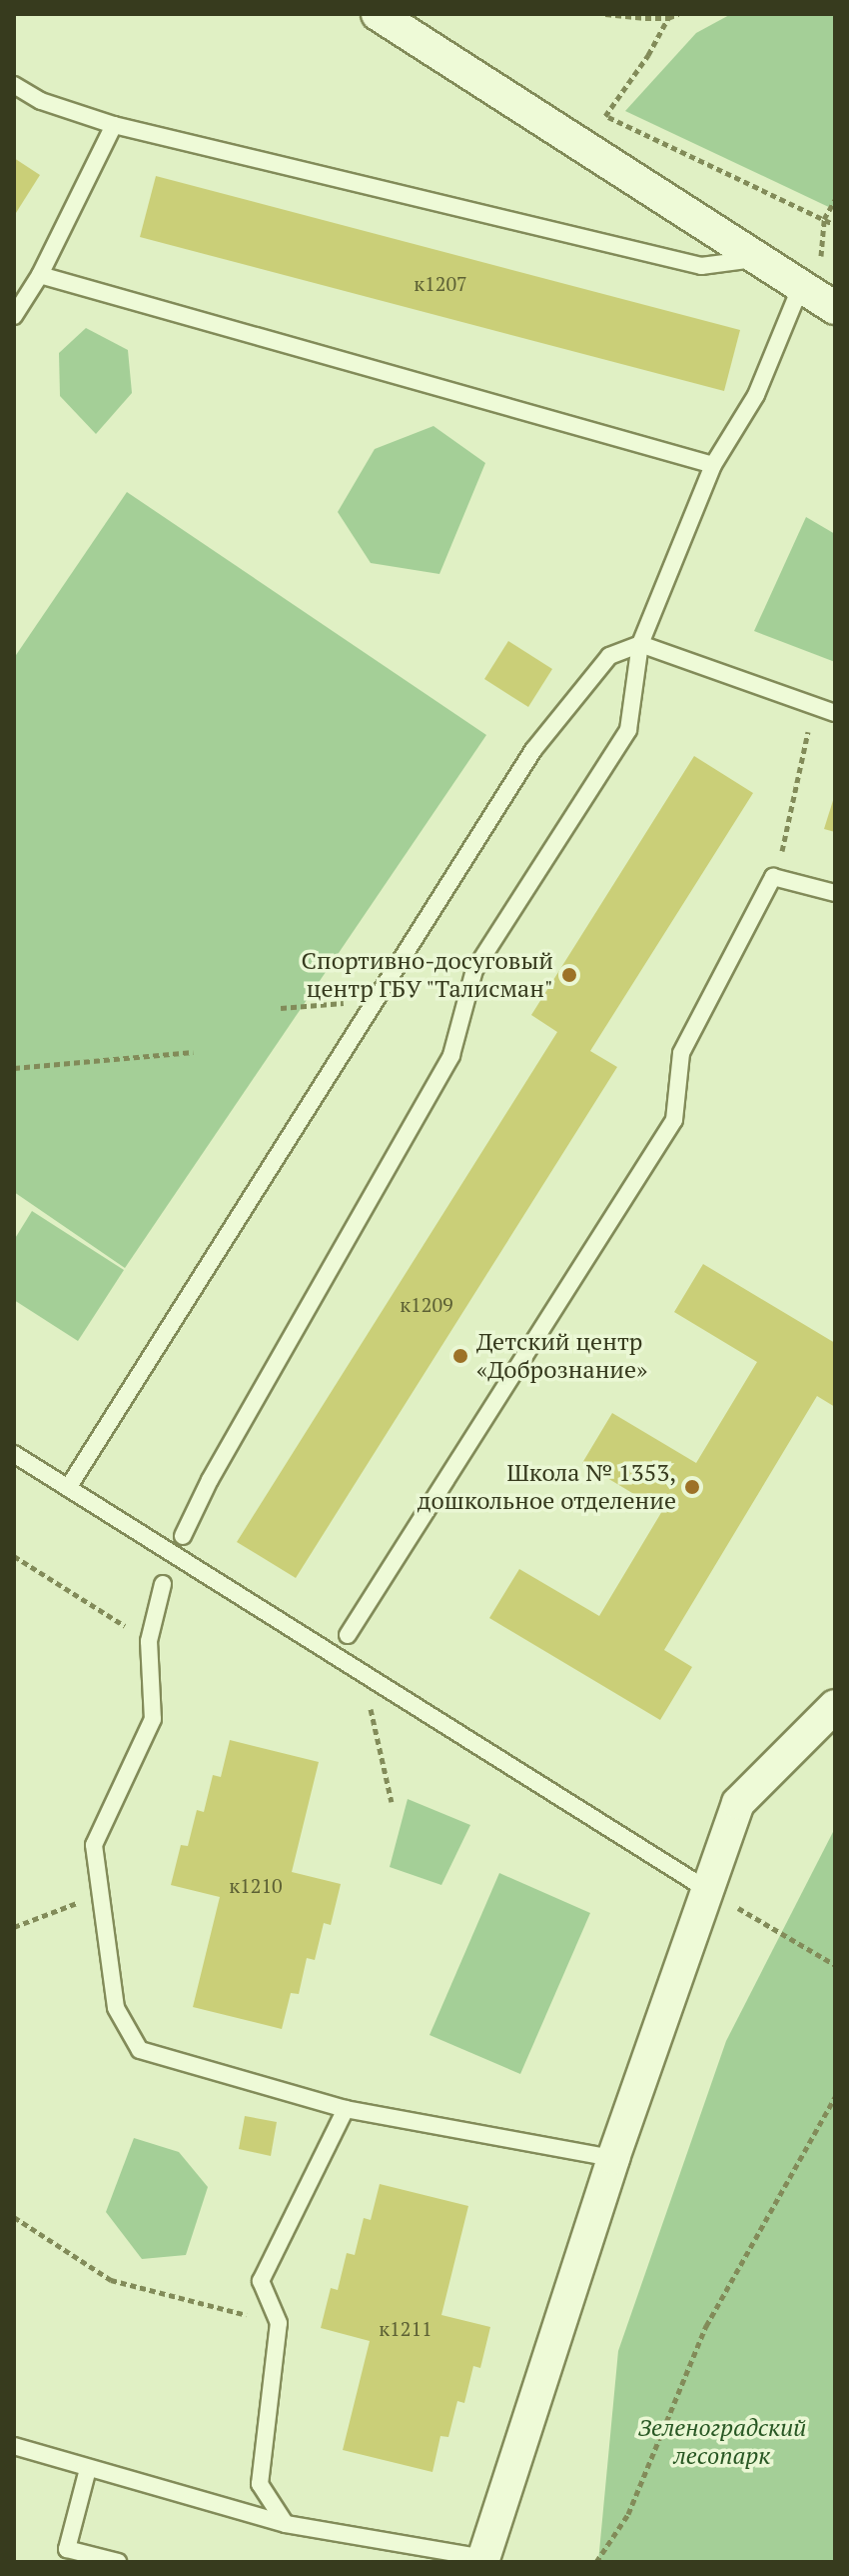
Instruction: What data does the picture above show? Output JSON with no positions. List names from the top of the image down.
{
  "parks": ["Зеленоградский лесопарк"],
  "places": ["Спортивно-досуговый центр ГБУ \"Талисман\"", "Детский центр «Добрознание»", "Школа № 1353, дошкольное отделение"],
  "house_numbers": [
    "к1207",
    "к1209",
    "к1210",
    "к1211"
  ]
}
